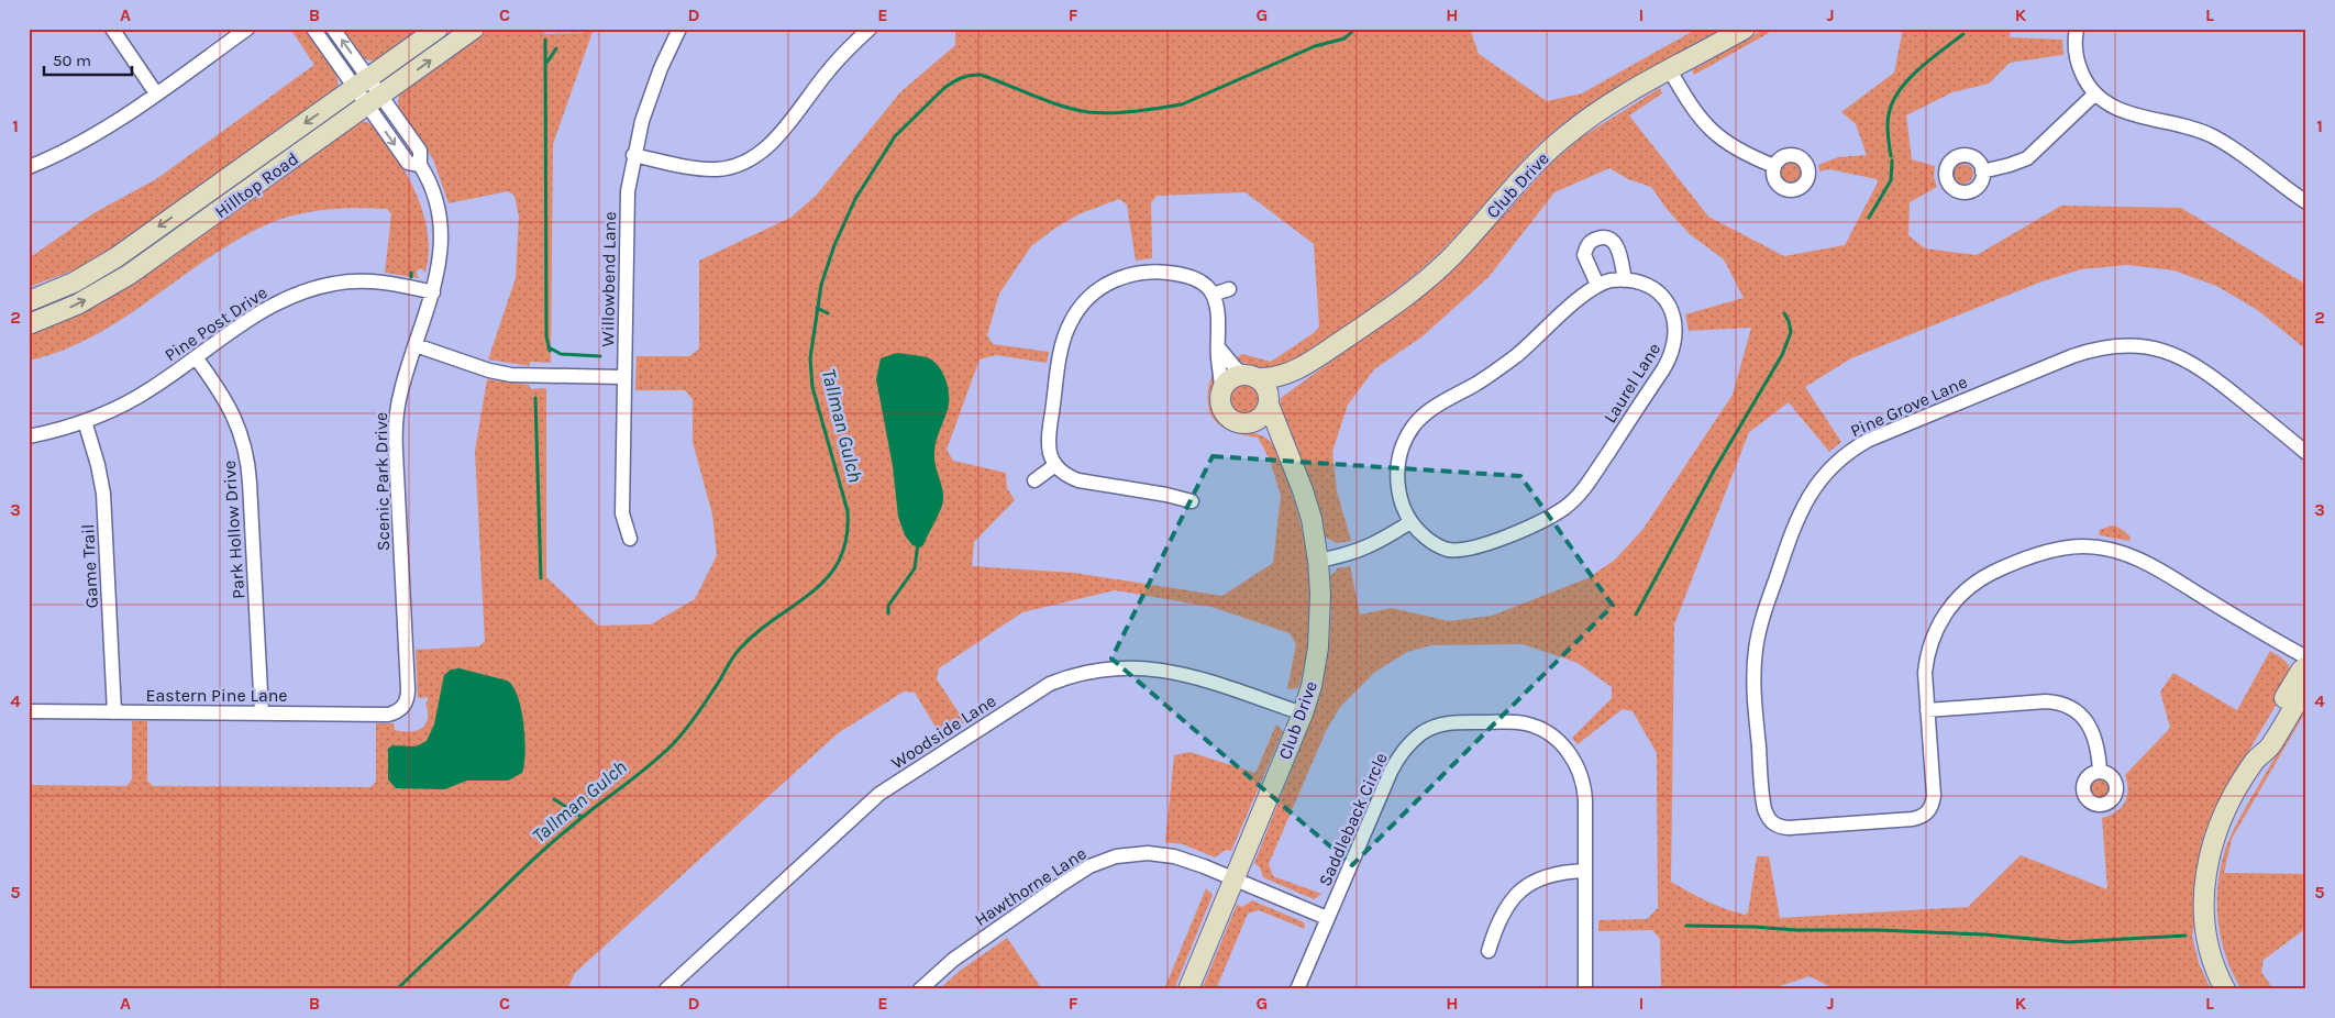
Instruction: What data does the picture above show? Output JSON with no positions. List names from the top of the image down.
{
  "streets": {
    "street": [
      "Hilltop Road",
      "Club Drive",
      "Willowbend Lane",
      "Pine Post Drive",
      "Laurel Lane",
      "Pine Grove Lane",
      "Scenic Park Drive",
      "Park Hollow Drive",
      "Game Trail",
      "Eastern Pine Lane",
      "Woodside Lane",
      "Saddleback Circle",
      "Hawthorne Lane"
    ]
  },
  "crossings": [
    ["Hilltop Road", "Scenic Park Drive"],
    ["Club Drive", "Woodside Lane"],
    ["Club Drive", "Hawthorne Lane"],
    ["Pine Post Drive", "Scenic Park Drive"],
    ["Pine Post Drive", "Park Hollow Drive"],
    ["Pine Post Drive", "Game Trail"],
    ["Scenic Park Drive", "Eastern Pine Lane"],
    ["Park Hollow Drive", "Eastern Pine Lane"],
    ["Game Trail", "Eastern Pine Lane"],
    ["Saddleback Circle", "Hawthorne Lane"]
  ],
  "water": ["Tallman Gulch"],
  "scale_bar": "50 m",
  "grid": {
    "columns": [
      "A",
      "B",
      "C",
      "D",
      "E",
      "F",
      "G",
      "H",
      "I",
      "J",
      "K",
      "L"
    ],
    "rows": [
      "1",
      "2",
      "3",
      "4",
      "5"
    ]
  }
}
